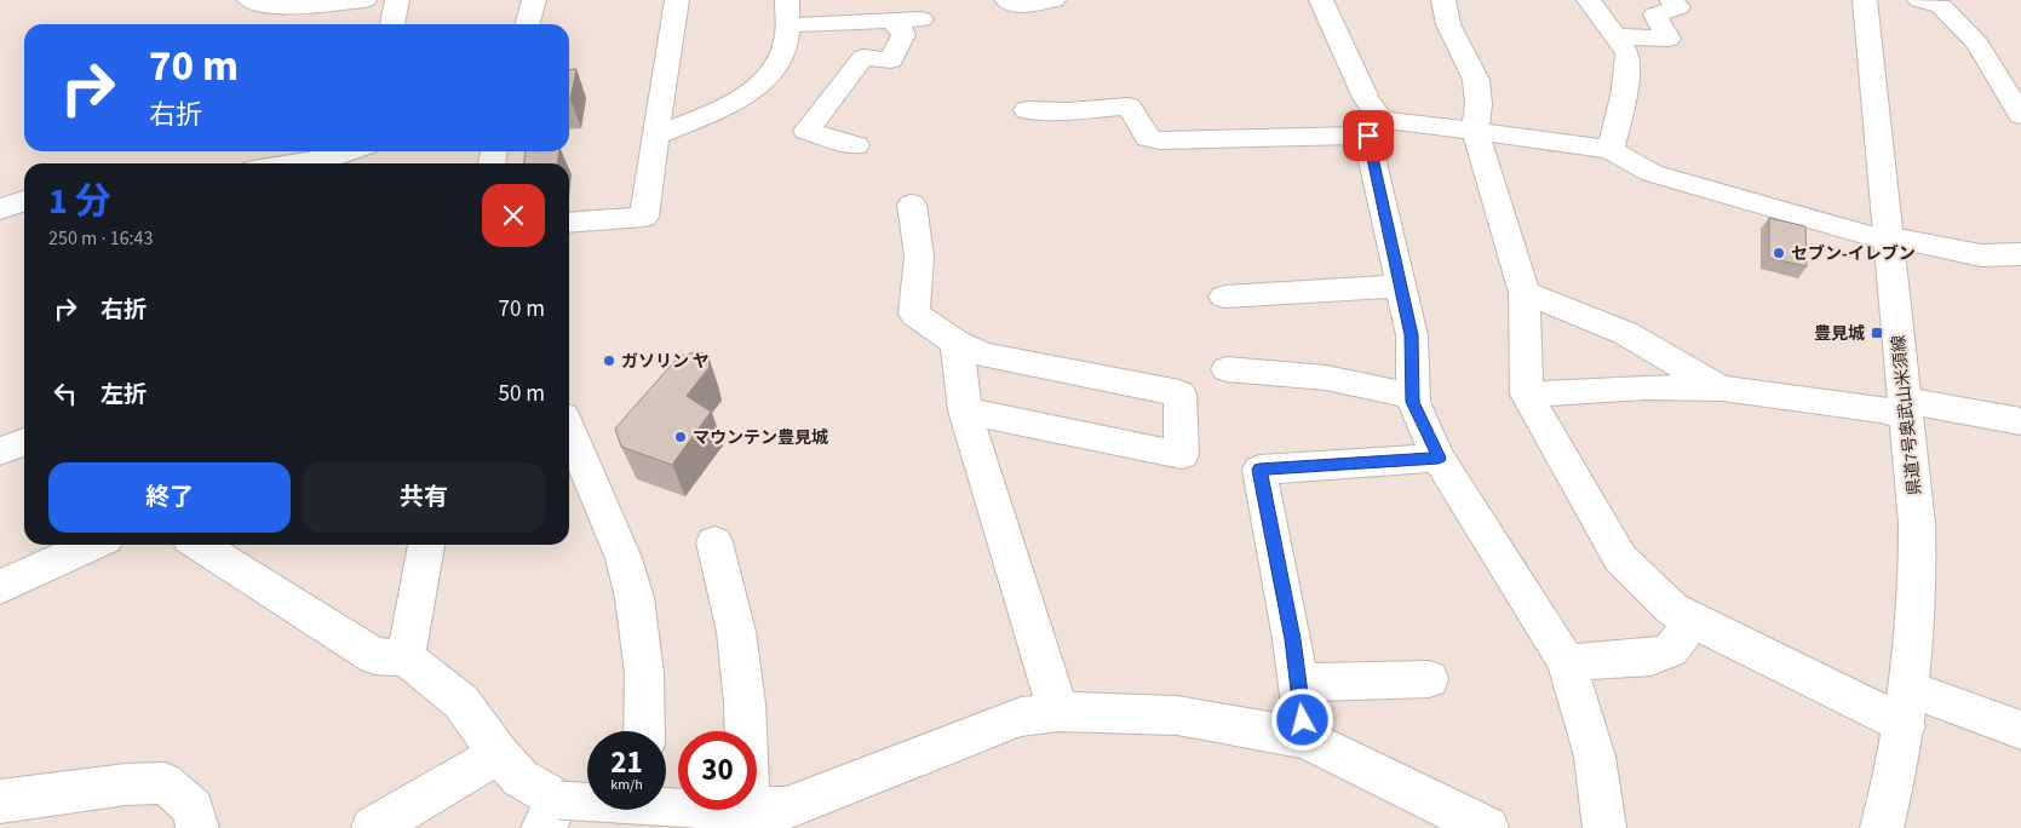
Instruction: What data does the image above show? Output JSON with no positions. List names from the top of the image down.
{
  "streets": {
    "street": ["県道7号奥武山米須線"]
  },
  "places": {
    "other": ["セブン-イレブン", "ガソリン ヤ", "マウンテン豊見城"],
    "transit": ["豊見城"]
  },
  "page": {
    "turn": ["70 m", "右折"],
    "heading": ["1 分", "250 m · 16:43"],
    "list": [
      {
        "name": "右折",
        "value": "70 m"
      },
      {
        "name": "左折",
        "value": "50 m"
      }
    ],
    "buttons": ["終了", "共有"],
    "speed": "21 km/h",
    "limit": "30"
  }
}
